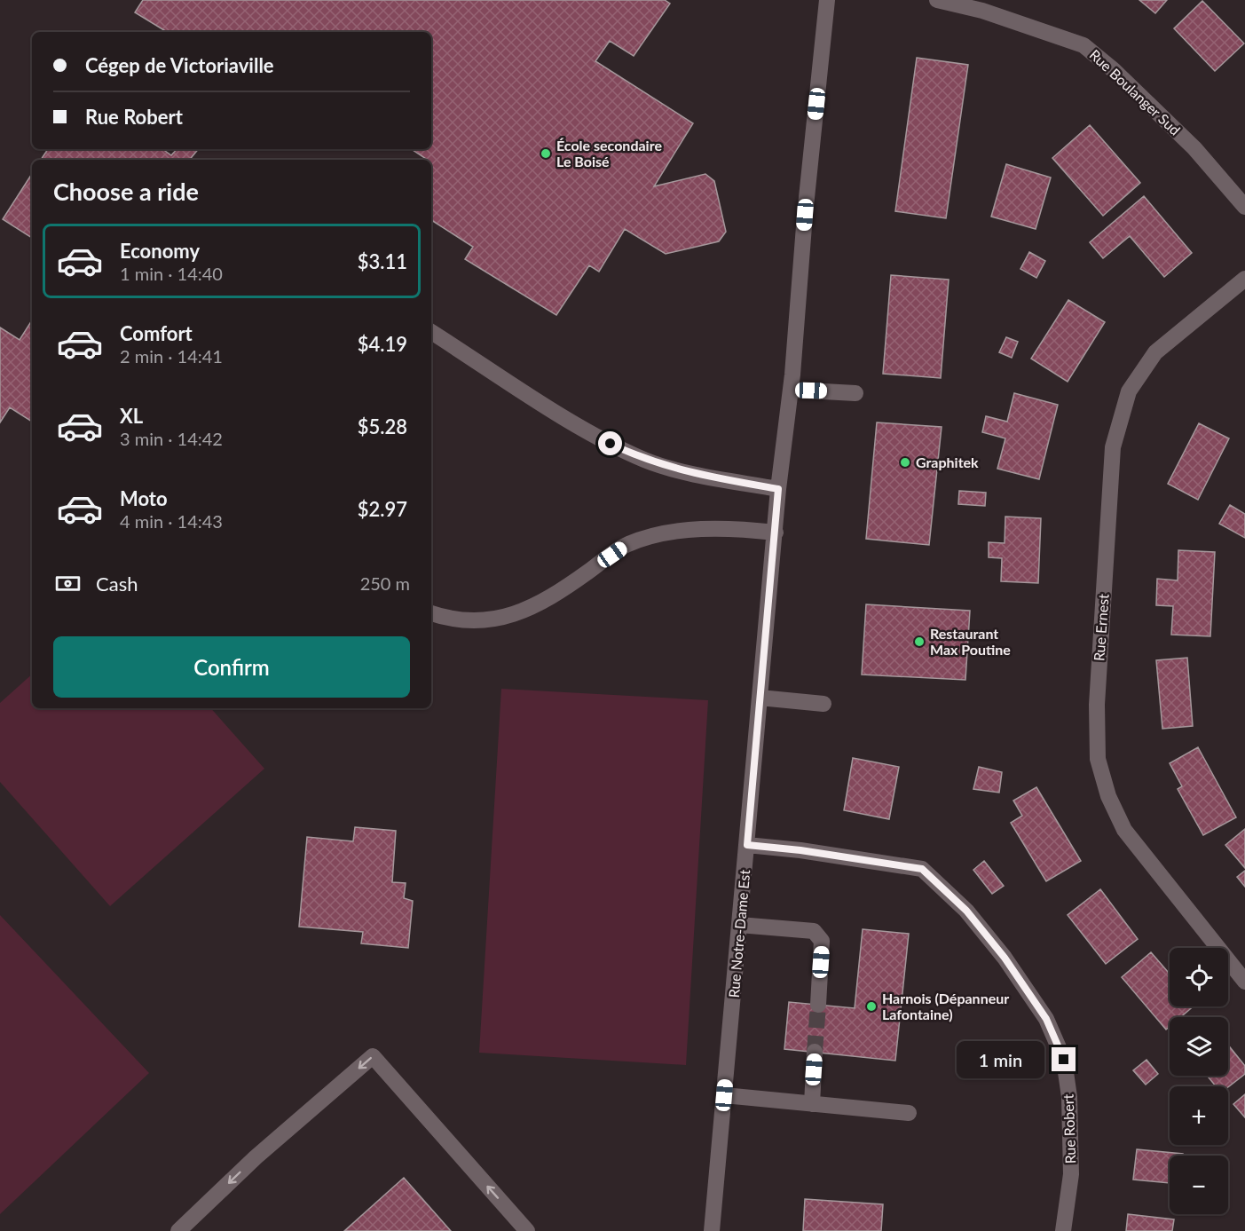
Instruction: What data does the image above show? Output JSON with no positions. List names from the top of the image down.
{
  "streets": {
    "street": [
      "Rue Boulanger Sud",
      "Rue Ernest",
      "Rue Notre-Dame Est",
      "Rue Robert"
    ]
  },
  "crossings": [
    ["Rue Notre-Dame Est", "Rue Robert"]
  ],
  "places": [
    "École secondaire Le Boisé",
    "Graphitek",
    "Restaurant Max Poutine",
    "Harnois (Dépanneur Lafontaine)"
  ],
  "page": {
    "banner": ["Cégep de Victoriaville", "Rue Robert"],
    "heading": "Choose a ride",
    "list": [
      {
        "name": "Economy",
        "note": "1 min · 14:40",
        "value": "$3.11"
      },
      {
        "name": "Comfort",
        "note": "2 min · 14:41",
        "value": "$4.19"
      },
      {
        "name": "XL",
        "note": "3 min · 14:42",
        "value": "$5.28"
      },
      {
        "name": "Moto",
        "note": "4 min · 14:43",
        "value": "$2.97"
      }
    ],
    "pay": ["Cash", "250 m"],
    "buttons": "Confirm",
    "map_buttons": ["+", "−"],
    "bubble": "1 min"
  }
}
